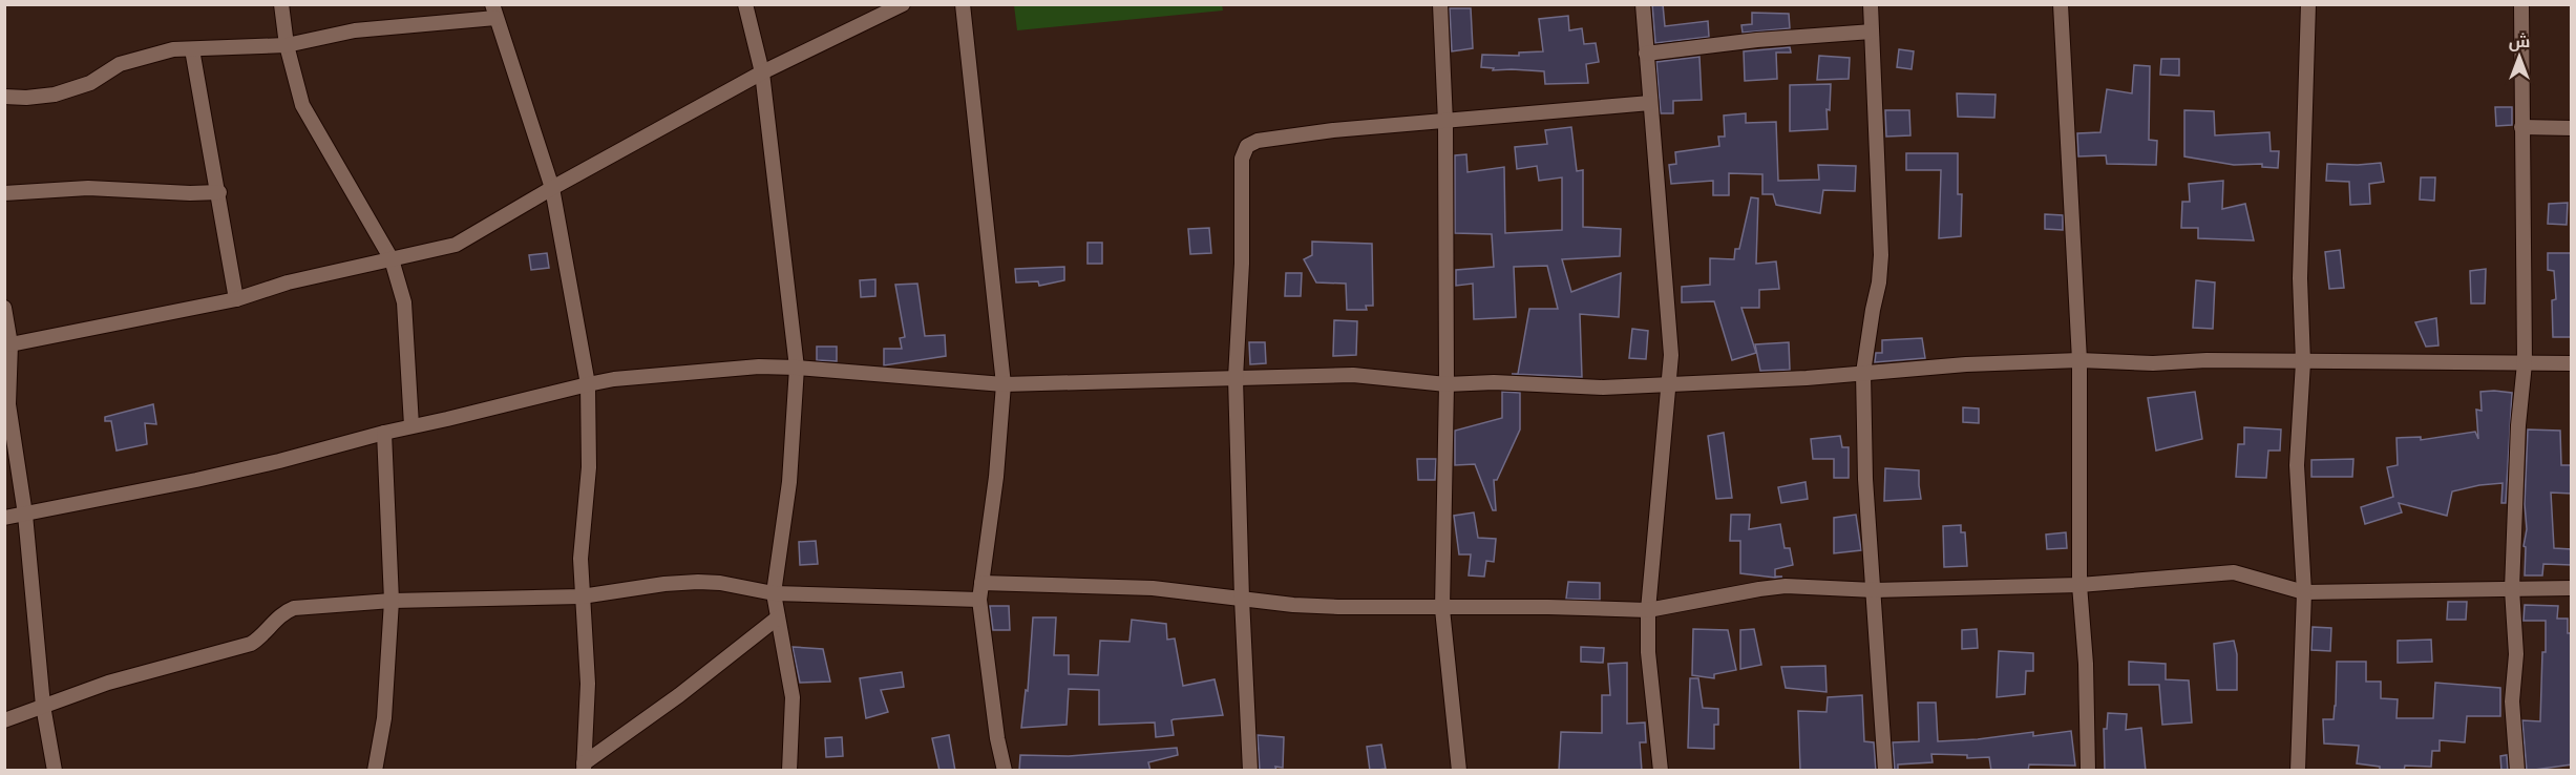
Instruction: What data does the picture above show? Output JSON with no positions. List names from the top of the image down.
{
  "north": "top"
}
